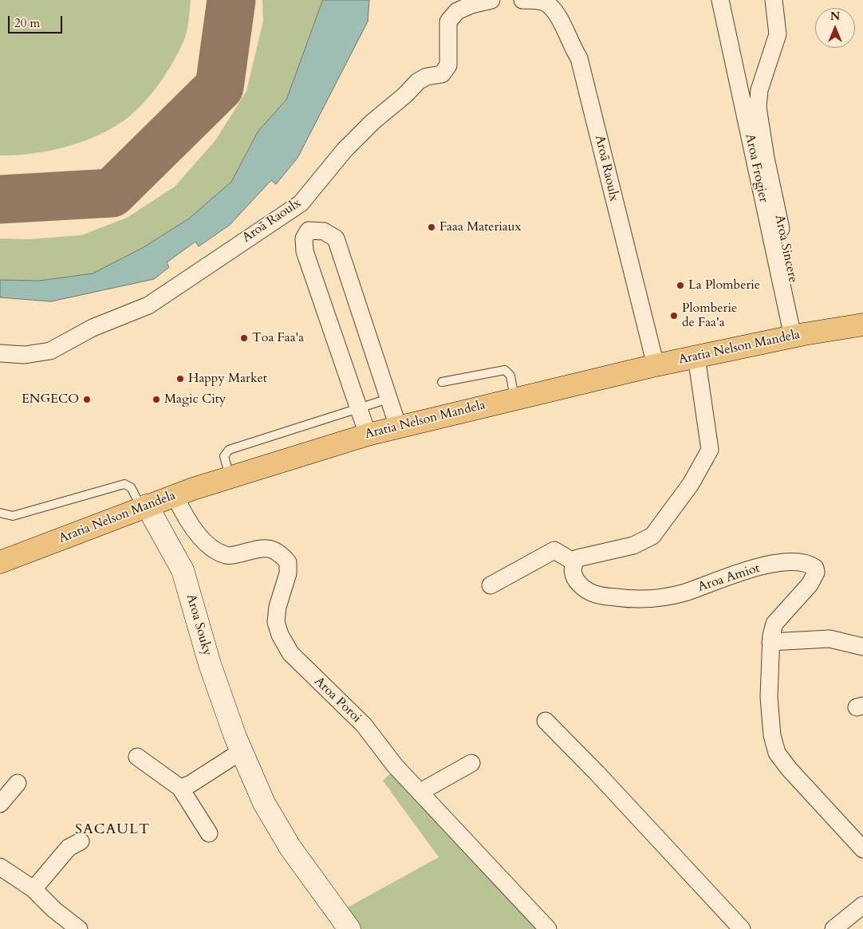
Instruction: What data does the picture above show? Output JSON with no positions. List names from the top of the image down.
{
  "streets": {
    "main road": ["Aratia Nelson Mandela"],
    "street": [
      "Aroā Raoulx",
      "Aroa Frogier",
      "Aroa Sincere",
      "Aroa Amiot",
      "Aroa Souky",
      "Aroa Poroi"
    ]
  },
  "crossings": [
    ["Aroā Raoulx", "Aratia Nelson Mandela"],
    ["Aroa Frogier", "Aroa Sincere"],
    ["Aroa Frogier", "Aratia Nelson Mandela"],
    ["Aroa Sincere", "Aratia Nelson Mandela"],
    ["Aratia Nelson Mandela", "Aroa Souky"],
    ["Aratia Nelson Mandela", "Aroa Poroi"]
  ],
  "districts": ["SACAULT"],
  "places": [
    "Faaa Materiaux",
    "La Plomberie",
    "Plomberie de Faa'a",
    "Toa Faa'a",
    "Happy Market",
    "ENGECO",
    "Magic City"
  ],
  "scale_bar": "20 m",
  "north": "top"
}
